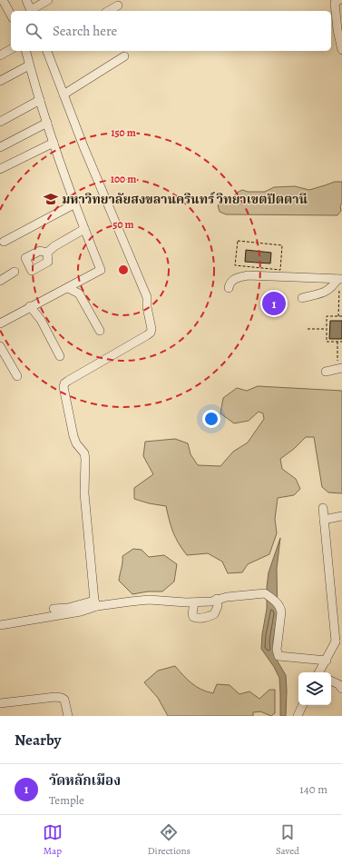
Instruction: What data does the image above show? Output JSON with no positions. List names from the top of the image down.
{
  "places": {
    "school or university": ["มหาวิทยาลัยสงขลานครินทร์ วิทยาเขตปัตตานี"]
  },
  "page": {
    "search": "Search here",
    "pins": "1",
    "heading": "Nearby",
    "list": [
      {
        "mark": "1",
        "name": "วัดหลักเมือง",
        "note": "Temple",
        "value": "140 m"
      }
    ],
    "nav": ["Map", "Directions", "Saved"]
  },
  "rings": ["150 m", "100 m", "50 m"]
}
